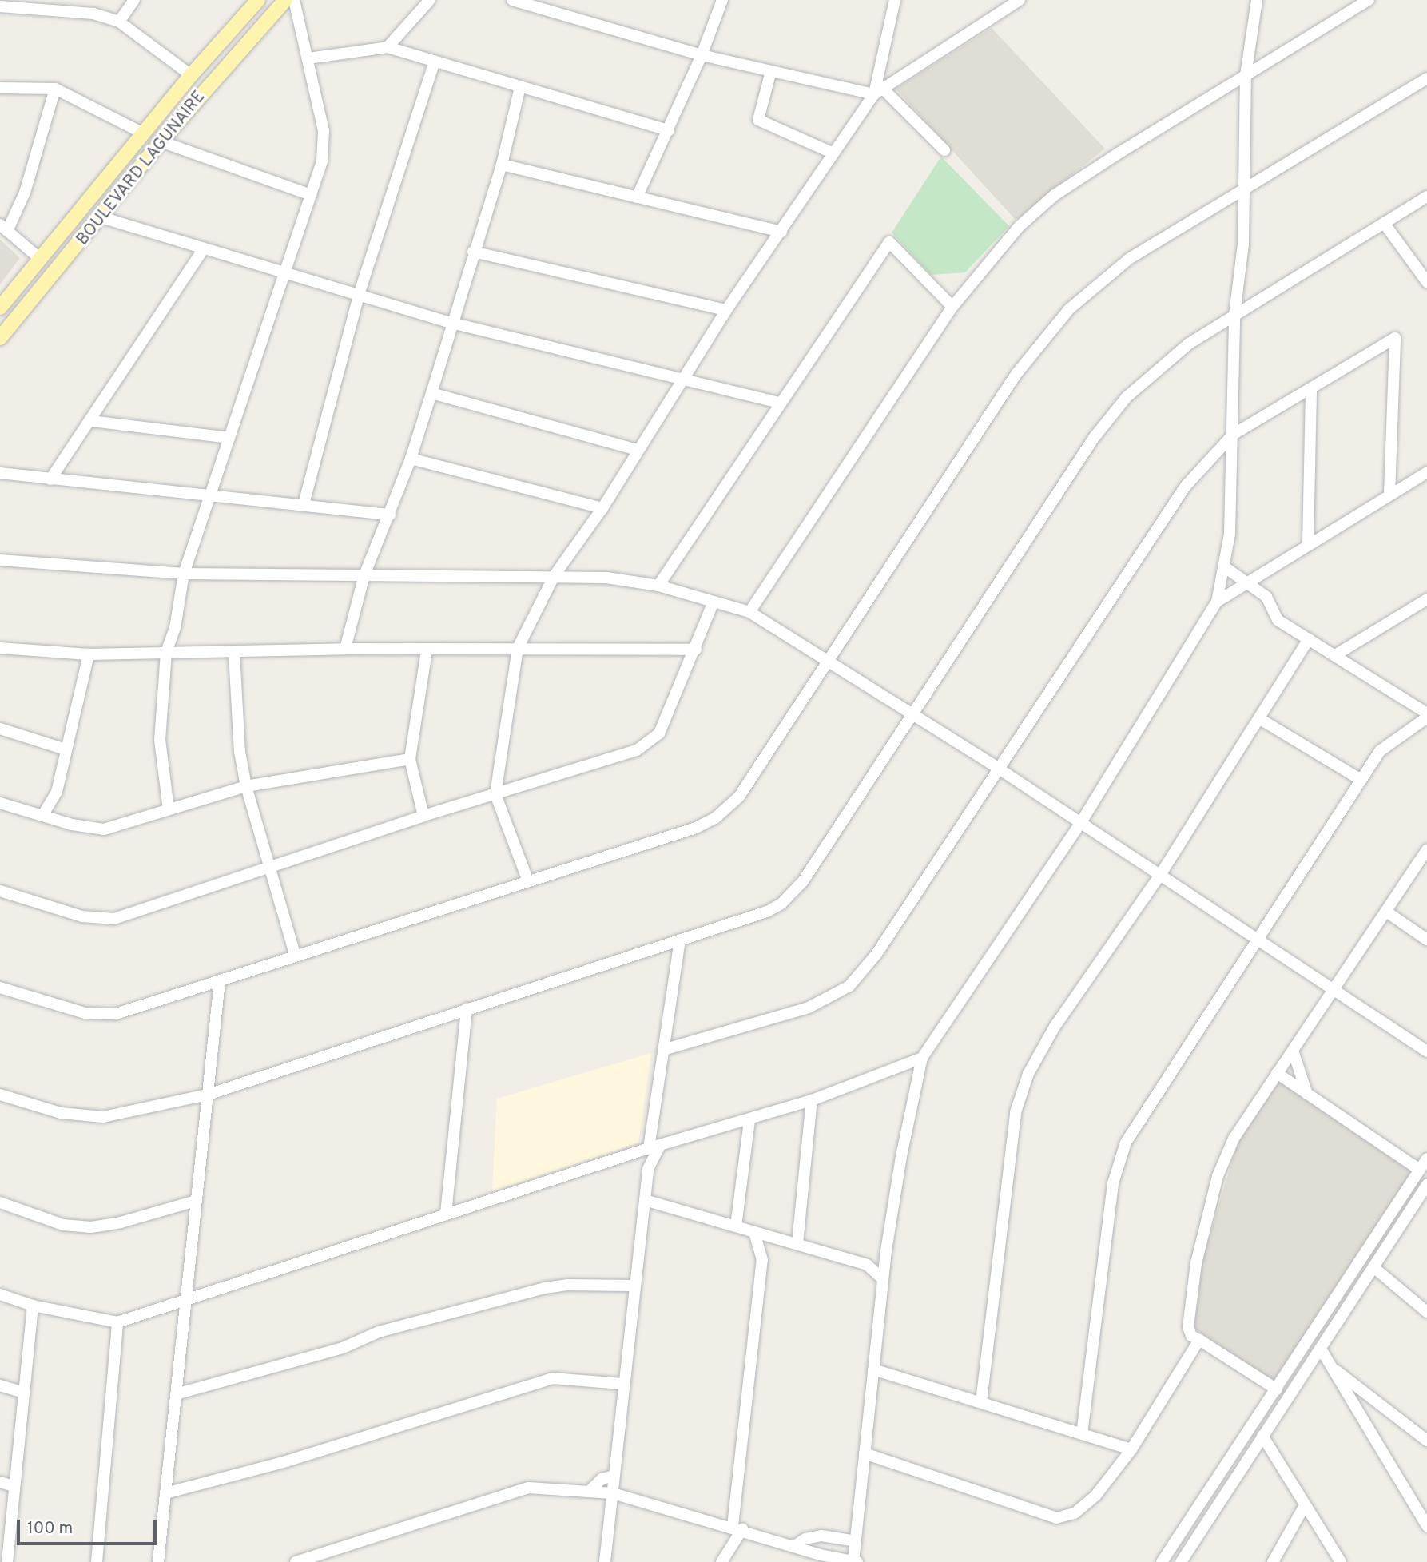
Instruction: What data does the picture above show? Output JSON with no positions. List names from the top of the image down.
{
  "streets": {
    "main road": ["BOULEVARD LAGUNAIRE"]
  },
  "scale_bar": "100 m"
}
